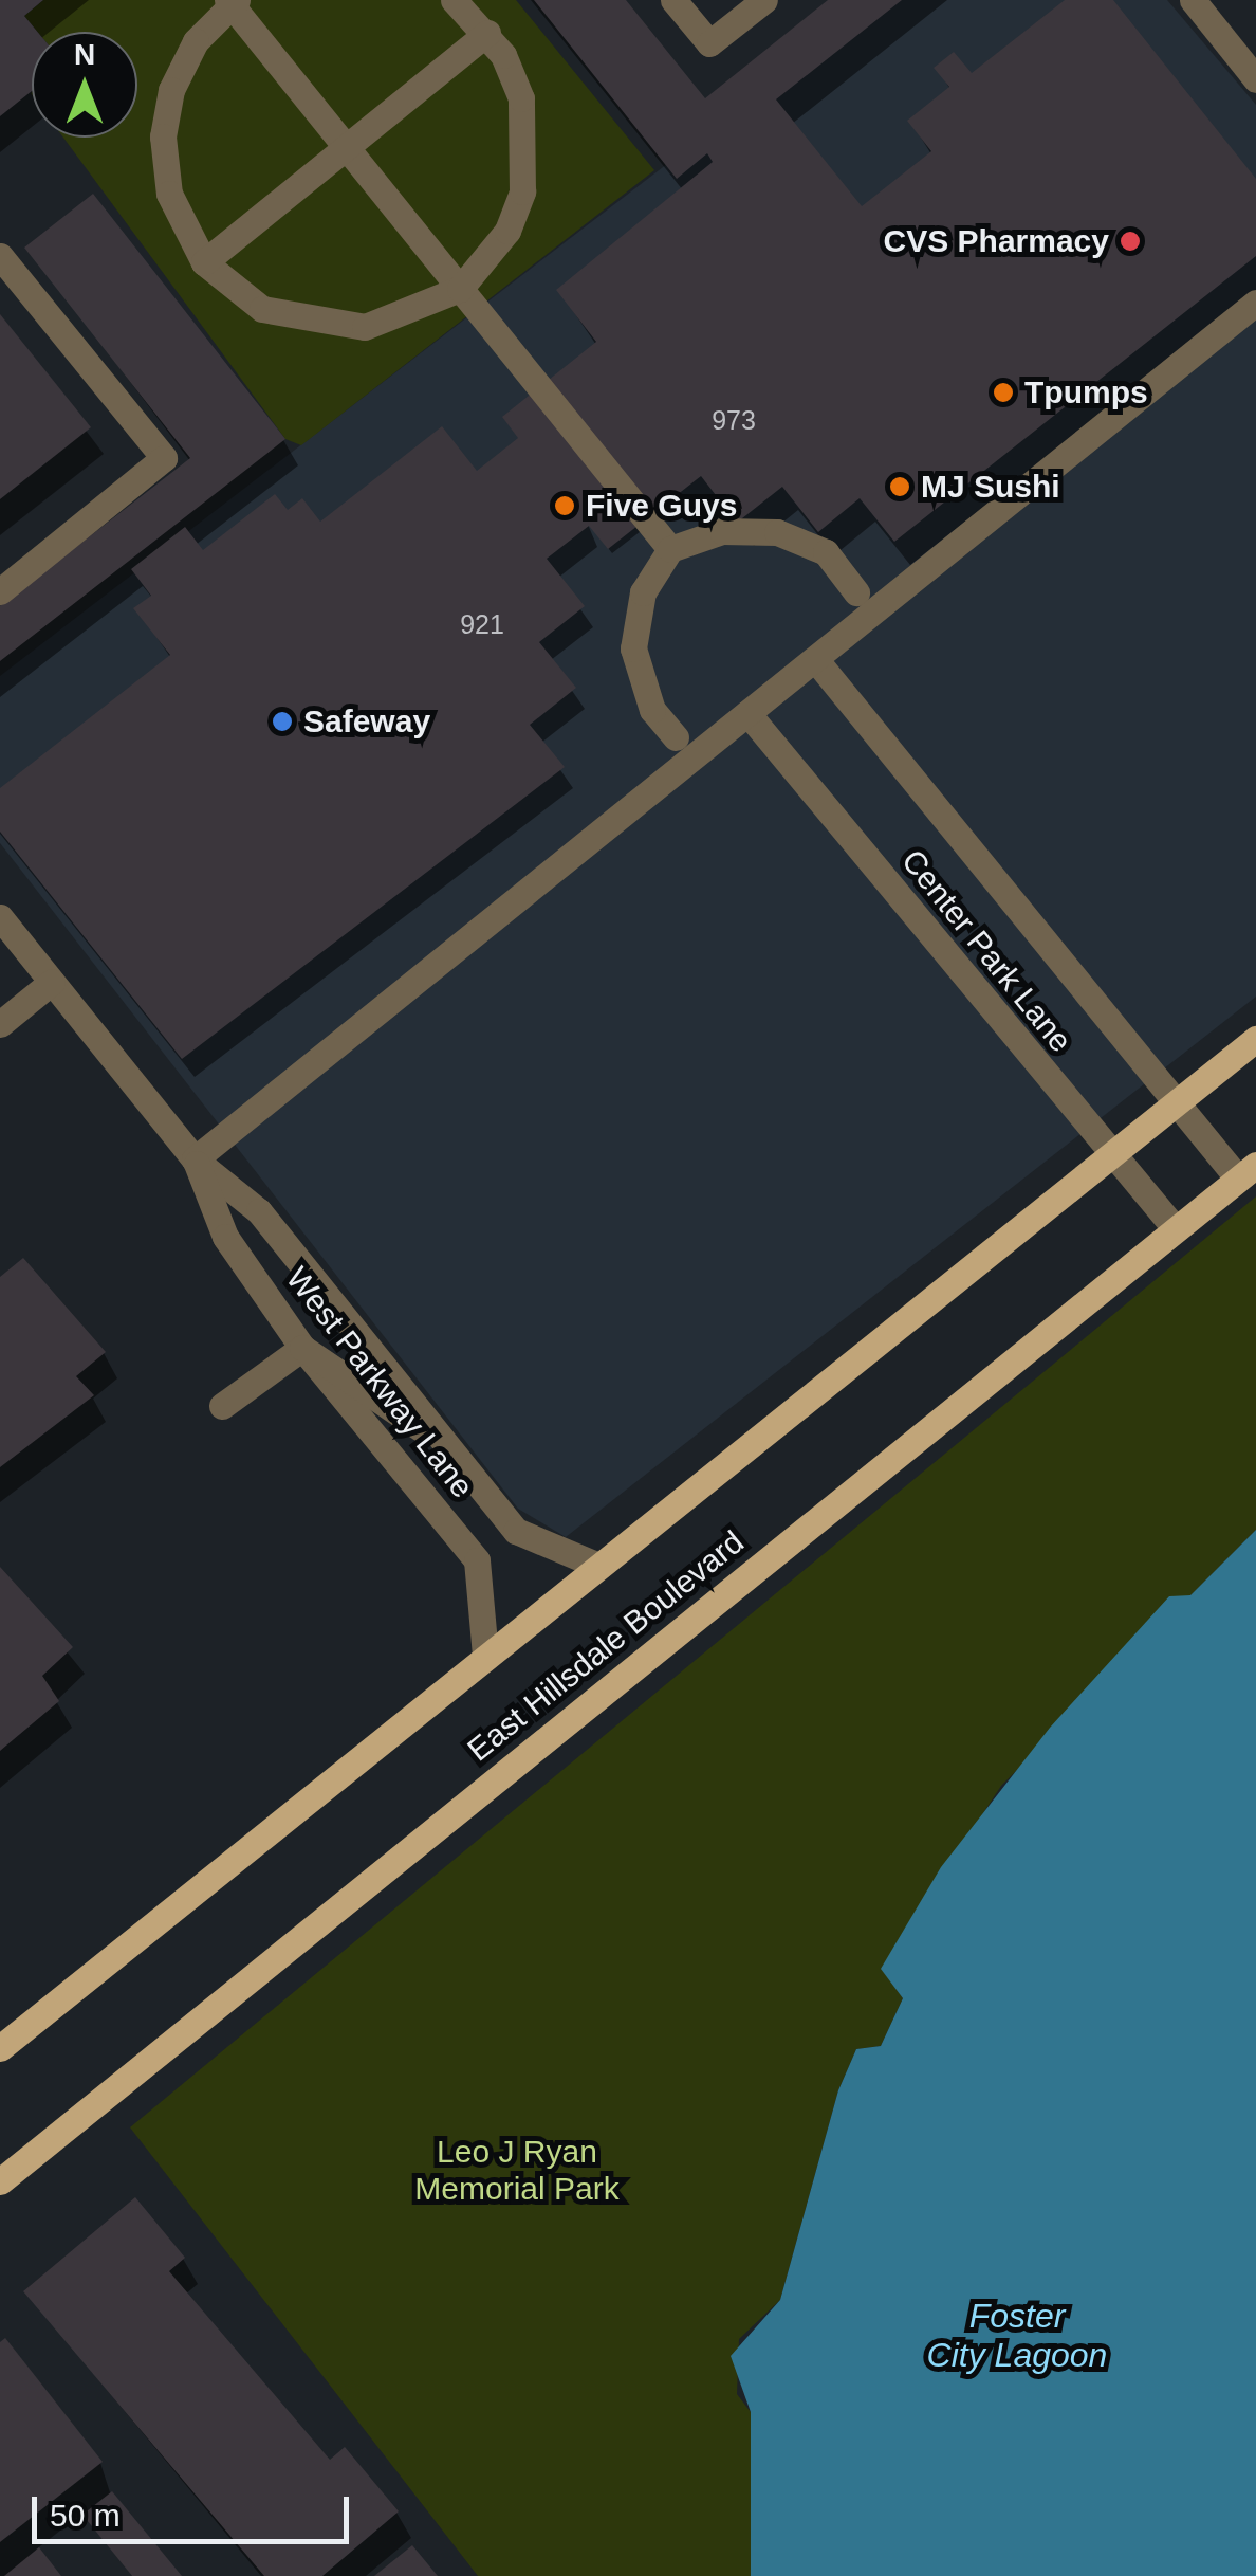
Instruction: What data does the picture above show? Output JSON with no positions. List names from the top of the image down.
{
  "streets": {
    "main road": ["East Hillsdale Boulevard"],
    "street": ["Center Park Lane", "West Parkway Lane"]
  },
  "crossings": [
    ["Center Park Lane", "East Hillsdale Boulevard"],
    ["West Parkway Lane", "East Hillsdale Boulevard"]
  ],
  "water": ["Foster City Lagoon"],
  "parks": ["Leo J Ryan Memorial Park"],
  "places": [
    "CVS Pharmacy",
    "Tpumps",
    "MJ Sushi",
    "Five Guys",
    "Safeway"
  ],
  "house_numbers": ["973", "921"],
  "scale_bar": "50 m",
  "north": "top"
}
